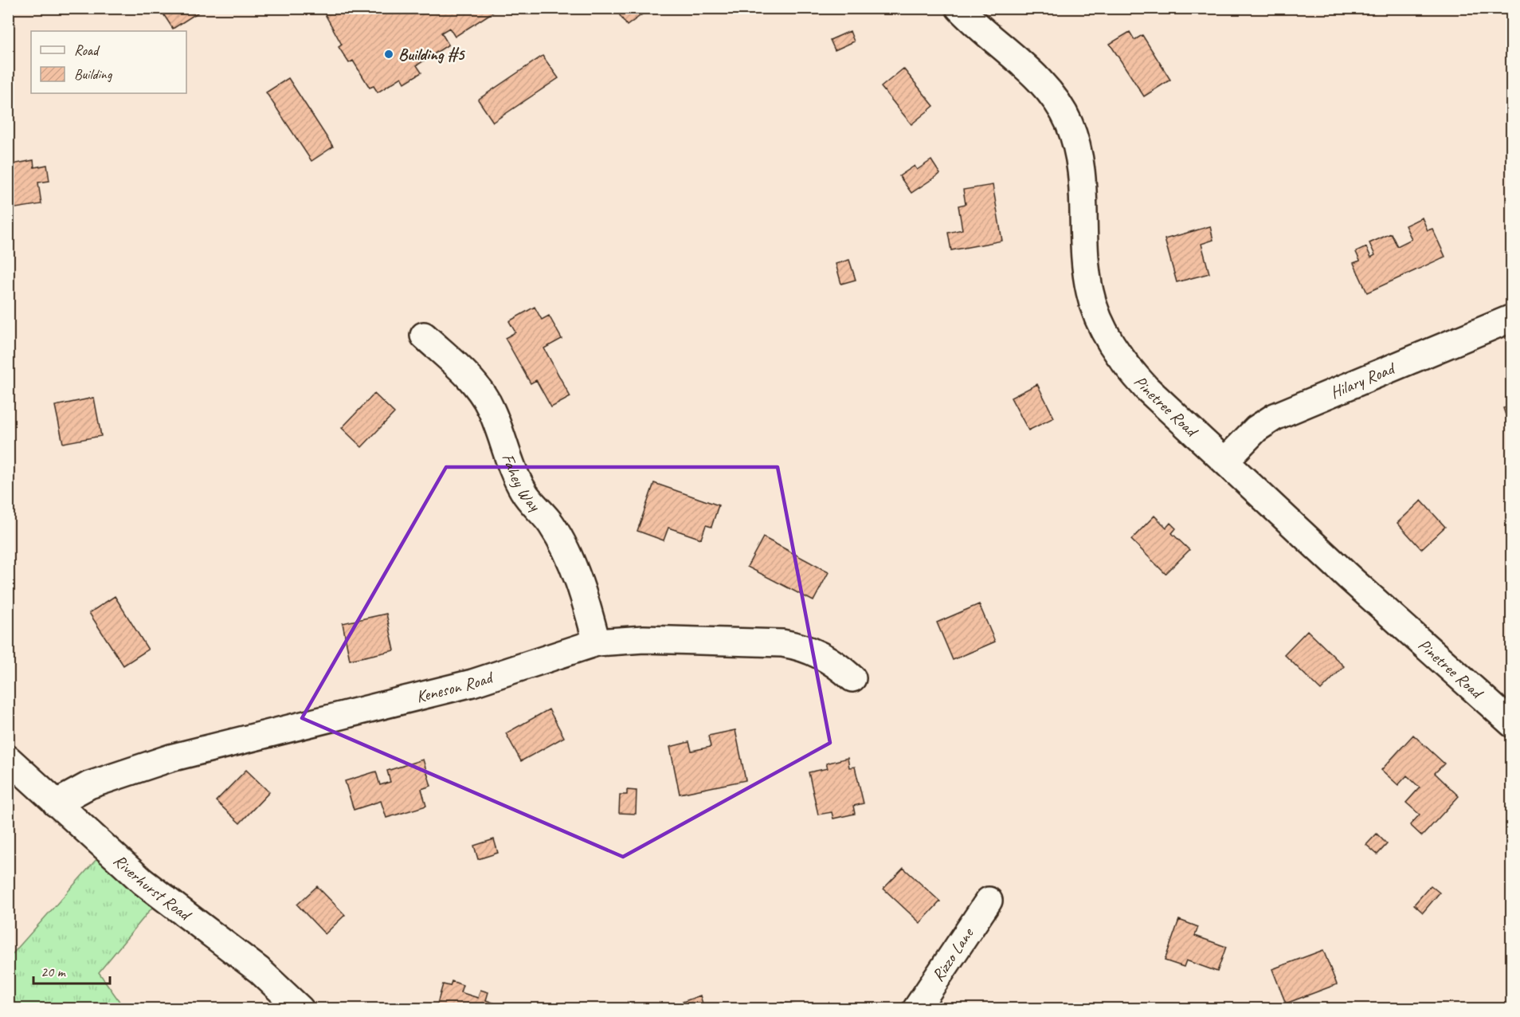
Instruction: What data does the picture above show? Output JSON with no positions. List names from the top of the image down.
{
  "streets": {
    "street": [
      "Hilary Road",
      "Pinetree Road",
      "Fahey Way",
      "Keneson Road",
      "Riverhurst Road",
      "Rizzo Lane"
    ]
  },
  "crossings": [
    ["Hilary Road", "Pinetree Road"],
    ["Fahey Way", "Keneson Road"],
    ["Keneson Road", "Riverhurst Road"]
  ],
  "places": ["Building #5"],
  "legend": ["Road", "Building"],
  "scale_bar": "20 m"
}
